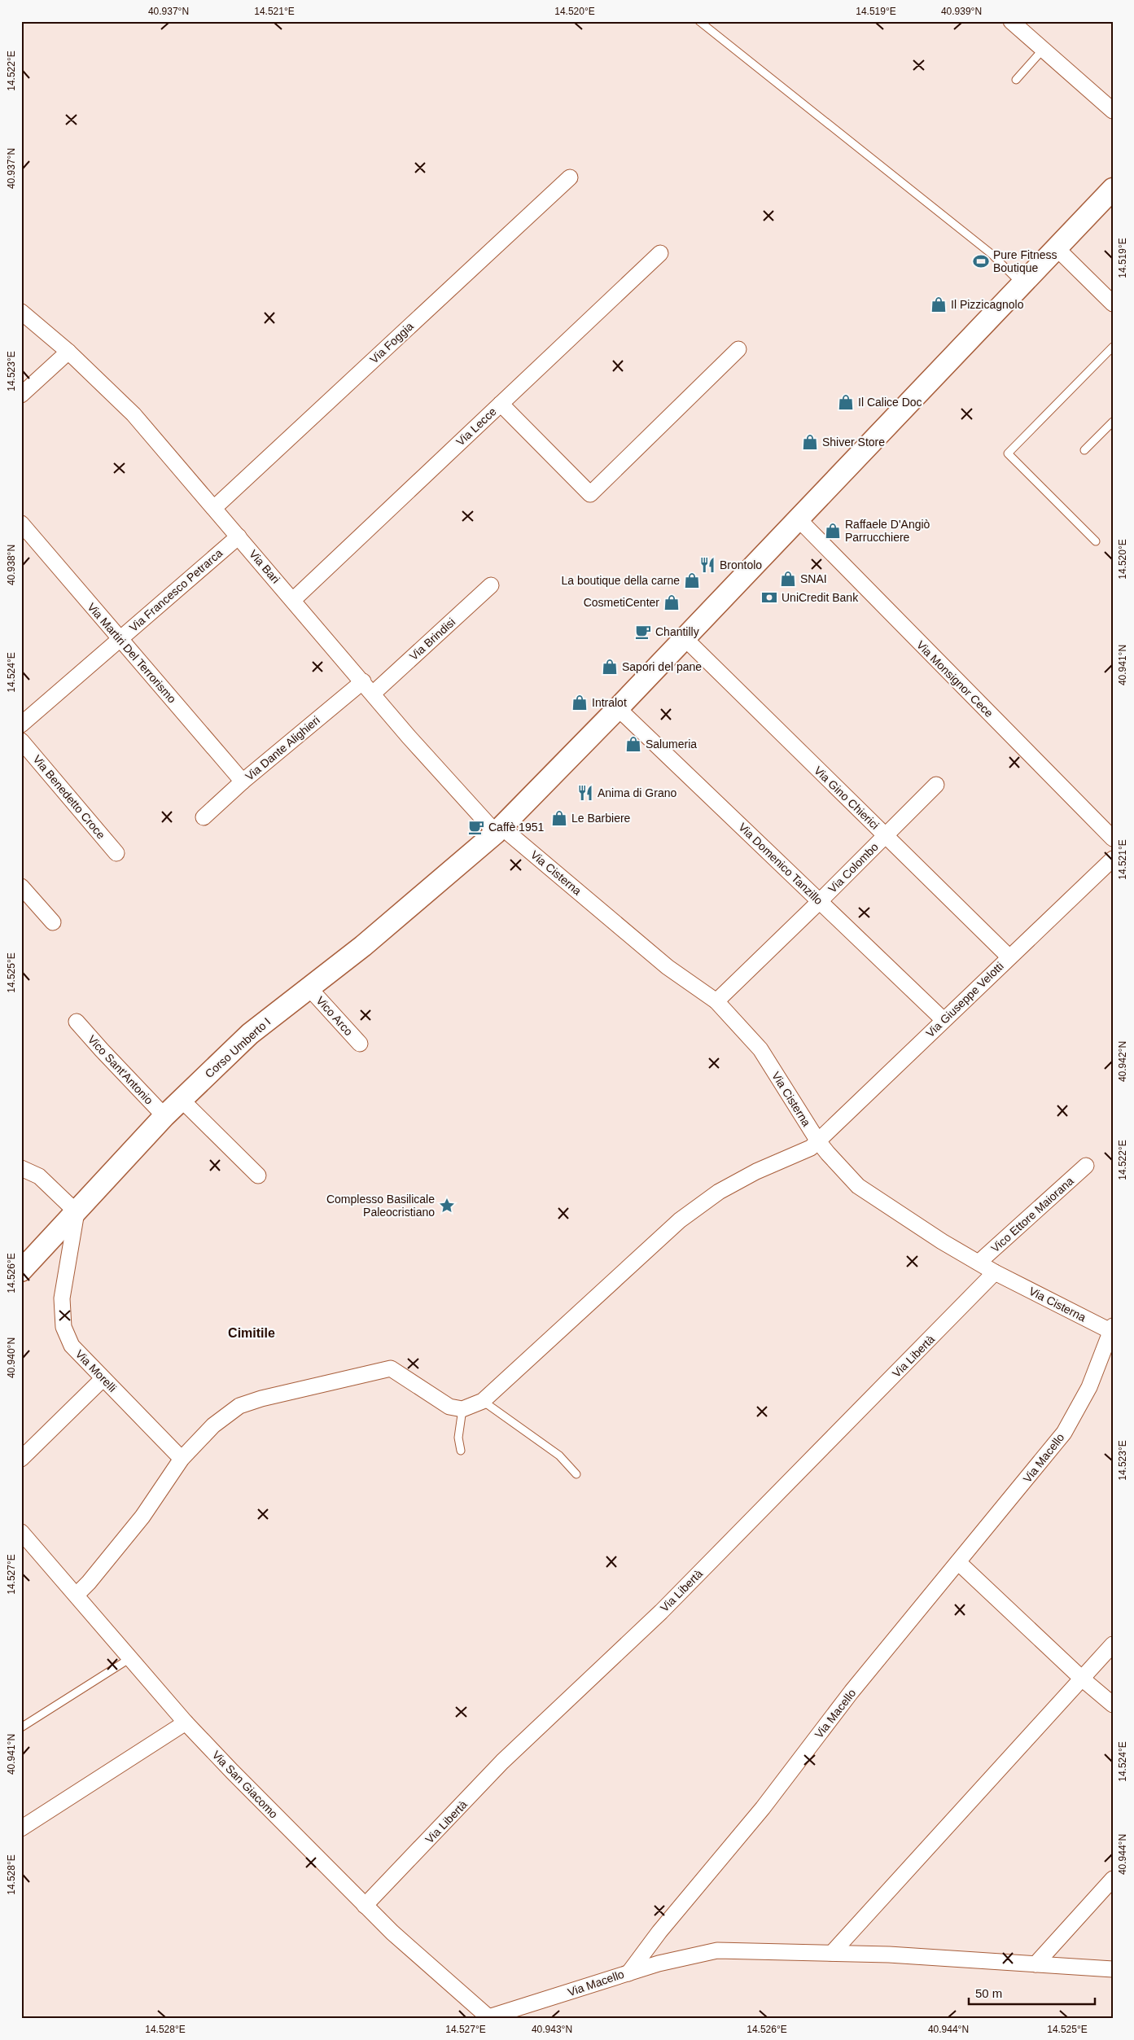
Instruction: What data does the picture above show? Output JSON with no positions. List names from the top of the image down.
{
  "streets": {
    "main road": ["Corso Umberto I"],
    "street": [
      "Via Foggia",
      "Via Lecce",
      "Via Bari",
      "Via Francesco Petrarca",
      "Via Brindisi",
      "Via Martiri Del Terrorismo",
      "Via Monsignor Cece",
      "Via Dante Alighieri",
      "Via Benedetto Croce",
      "Via Gino Chierici",
      "Via Domenico Tanzillo",
      "Via Colombo",
      "Via Cisterna",
      "Via Giuseppe Velotti",
      "Vico Arco",
      "Vico Sant'Antonio",
      "Vico Ettore Maiorana",
      "Via Libertà",
      "Via Morelli",
      "Via Macello",
      "Via San Giacomo"
    ]
  },
  "crossings": [
    ["Via Foggia", "Via Bari"],
    ["Via Lecce", "Via Bari"],
    ["Via Bari", "Via Francesco Petrarca"],
    ["Via Bari", "Via Brindisi"],
    ["Via Bari", "Via Dante Alighieri"],
    ["Via Bari", "Via Cisterna"],
    ["Via Bari", "Corso Umberto I"],
    ["Via Francesco Petrarca", "Via Martiri Del Terrorismo"],
    ["Via Martiri Del Terrorismo", "Via Dante Alighieri"],
    ["Via Monsignor Cece", "Corso Umberto I"],
    ["Via Gino Chierici", "Via Colombo"],
    ["Via Gino Chierici", "Via Giuseppe Velotti"],
    ["Via Gino Chierici", "Corso Umberto I"],
    ["Via Domenico Tanzillo", "Via Colombo"],
    ["Via Domenico Tanzillo", "Via Giuseppe Velotti"],
    ["Via Domenico Tanzillo", "Corso Umberto I"],
    ["Via Colombo", "Via Cisterna"],
    ["Via Cisterna", "Via Giuseppe Velotti"],
    ["Via Cisterna", "Corso Umberto I"],
    ["Via Cisterna", "Vico Ettore Maiorana"],
    ["Via Cisterna", "Via Libertà"],
    ["Via Cisterna", "Via Macello"],
    ["Vico Arco", "Corso Umberto I"],
    ["Corso Umberto I", "Vico Sant'Antonio"],
    ["Corso Umberto I", "Via Morelli"],
    ["Via Libertà", "Via San Giacomo"],
    ["Via Macello", "Via San Giacomo"]
  ],
  "districts": ["Cimitile"],
  "places": {
    "sports": ["Pure Fitness Boutique"],
    "shop": [
      "Il Pizzicagnolo",
      "Il Calice Doc",
      "Shiver Store",
      "Raffaele D'Angiò Parrucchiere",
      "SNAI",
      "La boutique della carne",
      "CosmetiCenter",
      "Sapori del pane",
      "Intralot",
      "Salumeria",
      "Le Barbiere"
    ],
    "restaurant": ["Brontolo", "Anima di Grano"],
    "bank": ["UniCredit Bank"],
    "cafe": ["Chantilly", "Caffè 1951"],
    "place": ["Complesso Basilicale Paleocristiano"]
  },
  "scale_bar": "50 m",
  "coordinates": [
    "40.937°N",
    "14.521°E",
    "14.520°E",
    "14.519°E",
    "40.939°N",
    "14.522°E",
    "14.523°E",
    "40.938°N",
    "40.941°N",
    "14.524°E",
    "14.525°E",
    "40.942°N",
    "14.526°E",
    "40.940°N",
    "14.527°E",
    "40.944°N",
    "14.528°E",
    "40.943°N"
  ]
}
